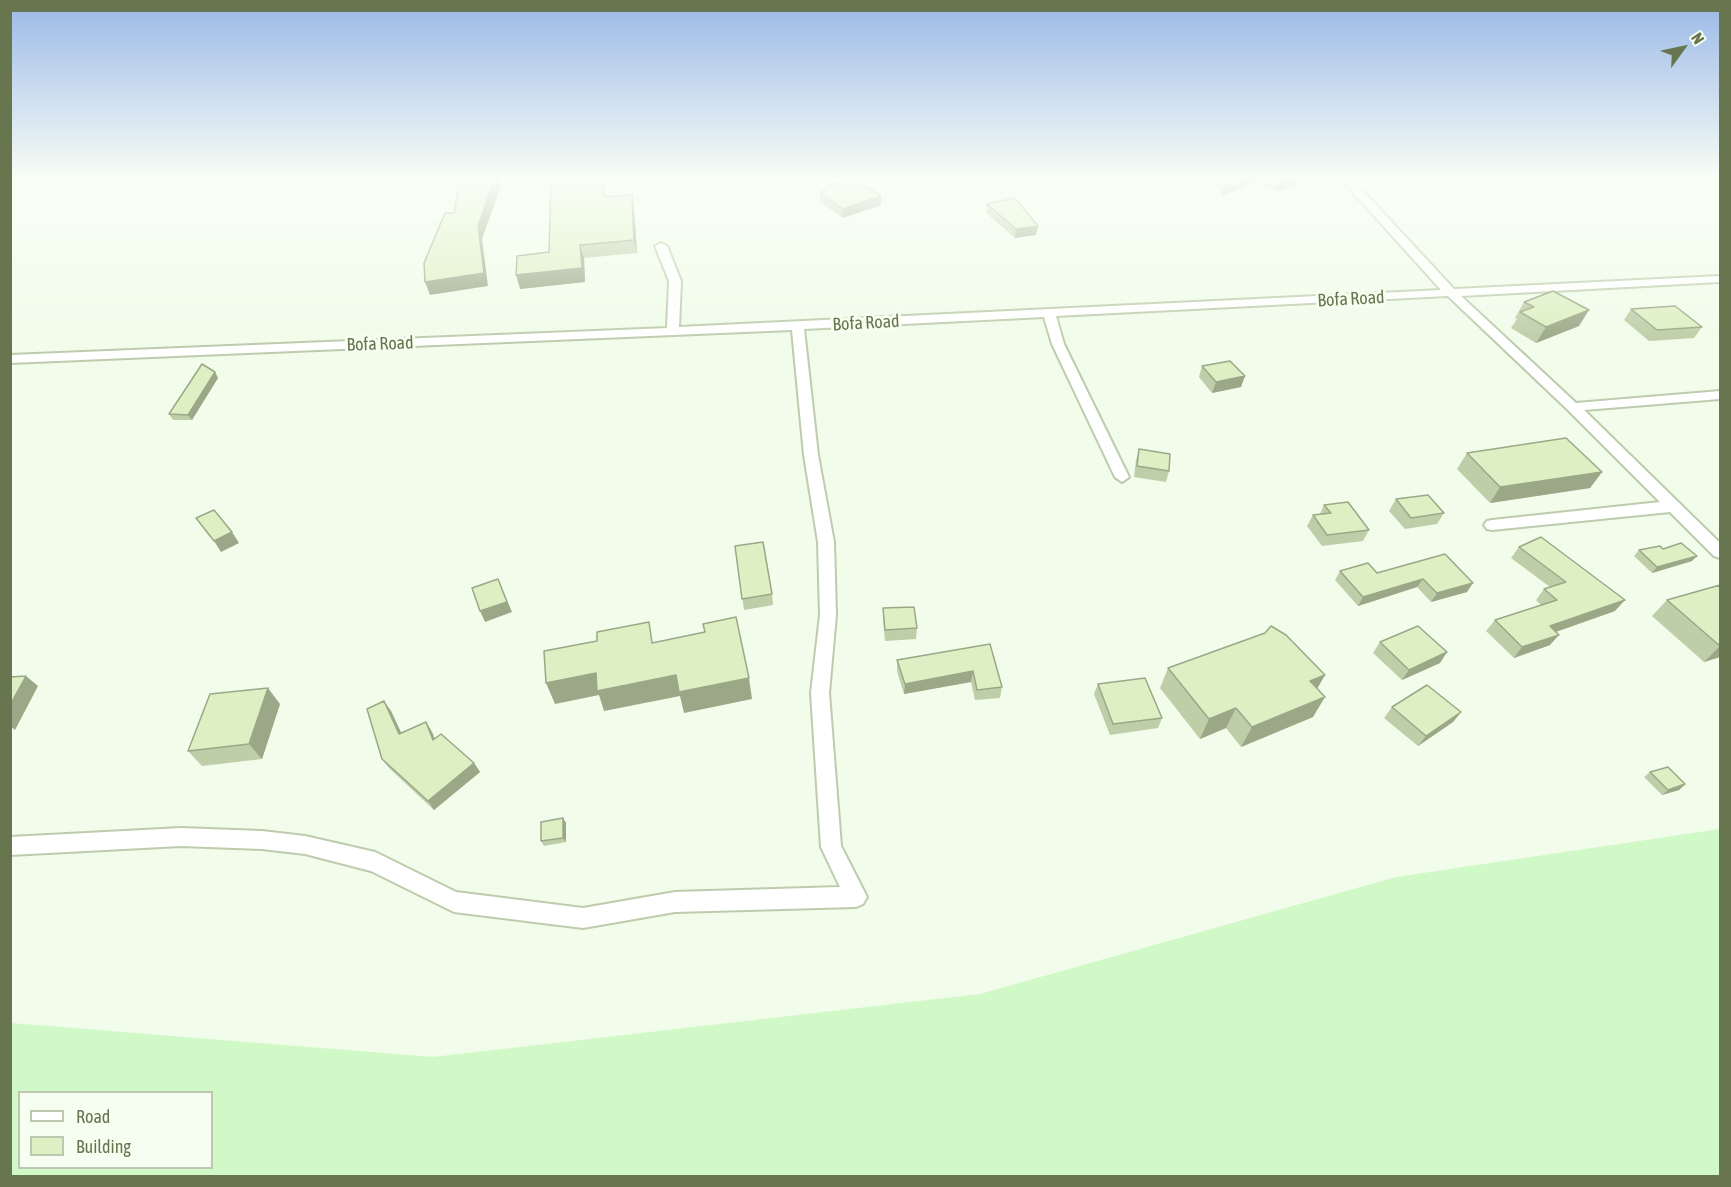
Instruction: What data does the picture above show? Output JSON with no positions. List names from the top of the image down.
{
  "streets": {
    "street": ["Bofa Road"]
  },
  "legend": ["Road", "Building"],
  "north": "top right"
}
